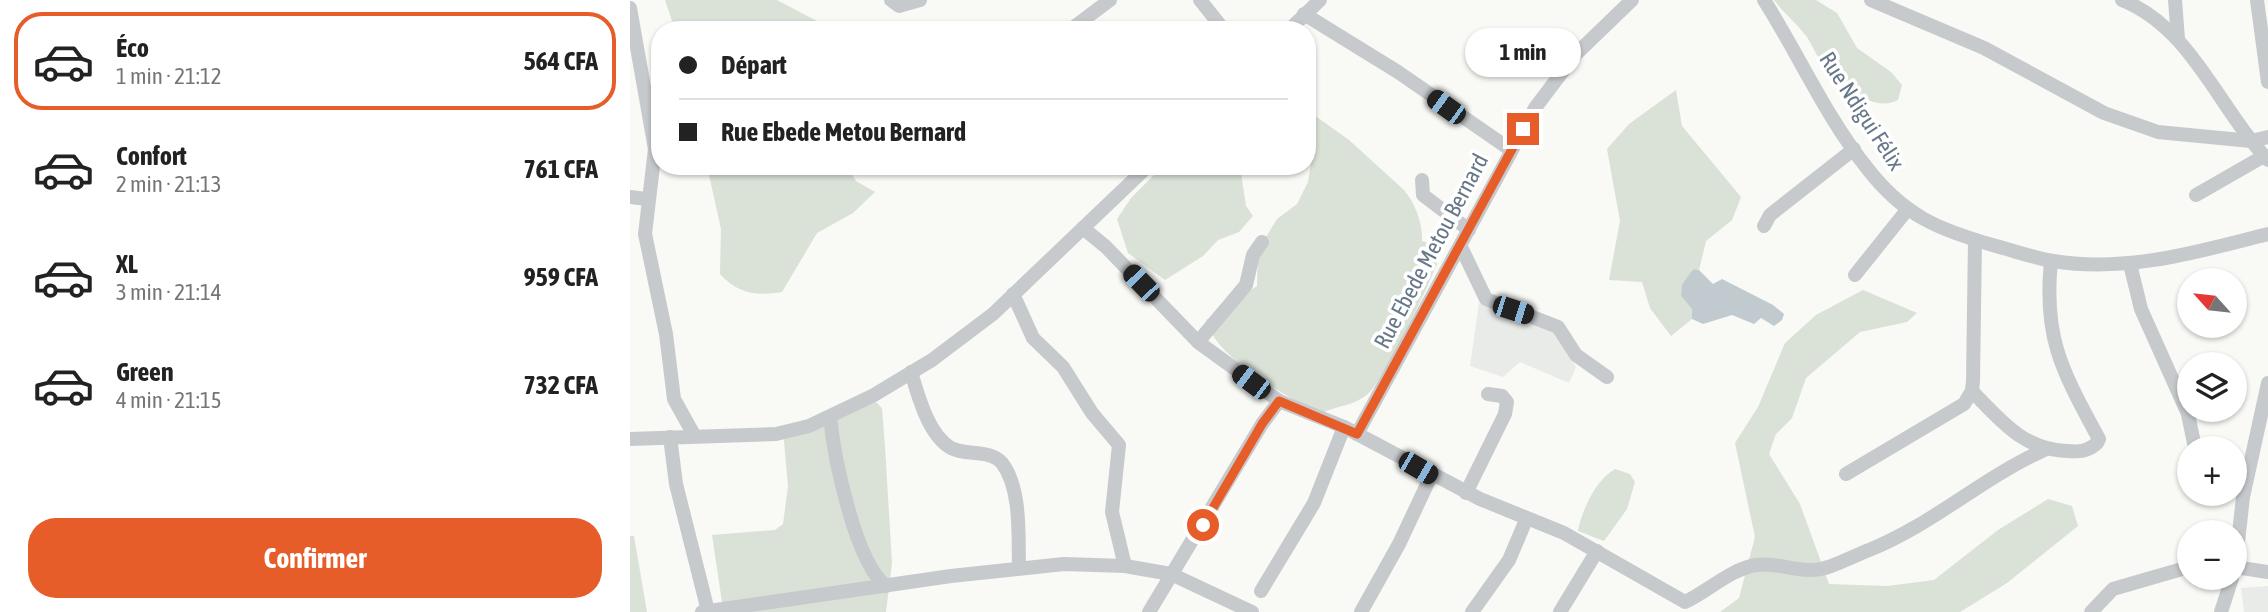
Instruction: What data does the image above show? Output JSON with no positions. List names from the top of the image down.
{
  "streets": {
    "street": ["Rue Ndigui Félix", "Rue Ebede Metou Bernard"]
  },
  "north": "top left",
  "page": {
    "list": [
      {
        "name": "Éco",
        "note": "1 min · 21:12",
        "value": "564 CFA"
      },
      {
        "name": "Confort",
        "note": "2 min · 21:13",
        "value": "761 CFA"
      },
      {
        "name": "XL",
        "note": "3 min · 21:14",
        "value": "959 CFA"
      },
      {
        "name": "Green",
        "note": "4 min · 21:15",
        "value": "732 CFA"
      }
    ],
    "banner": ["Départ", "Rue Ebede Metou Bernard"],
    "bubble": "1 min",
    "map_buttons": ["+", "−"],
    "buttons": "Confirmer"
  }
}
